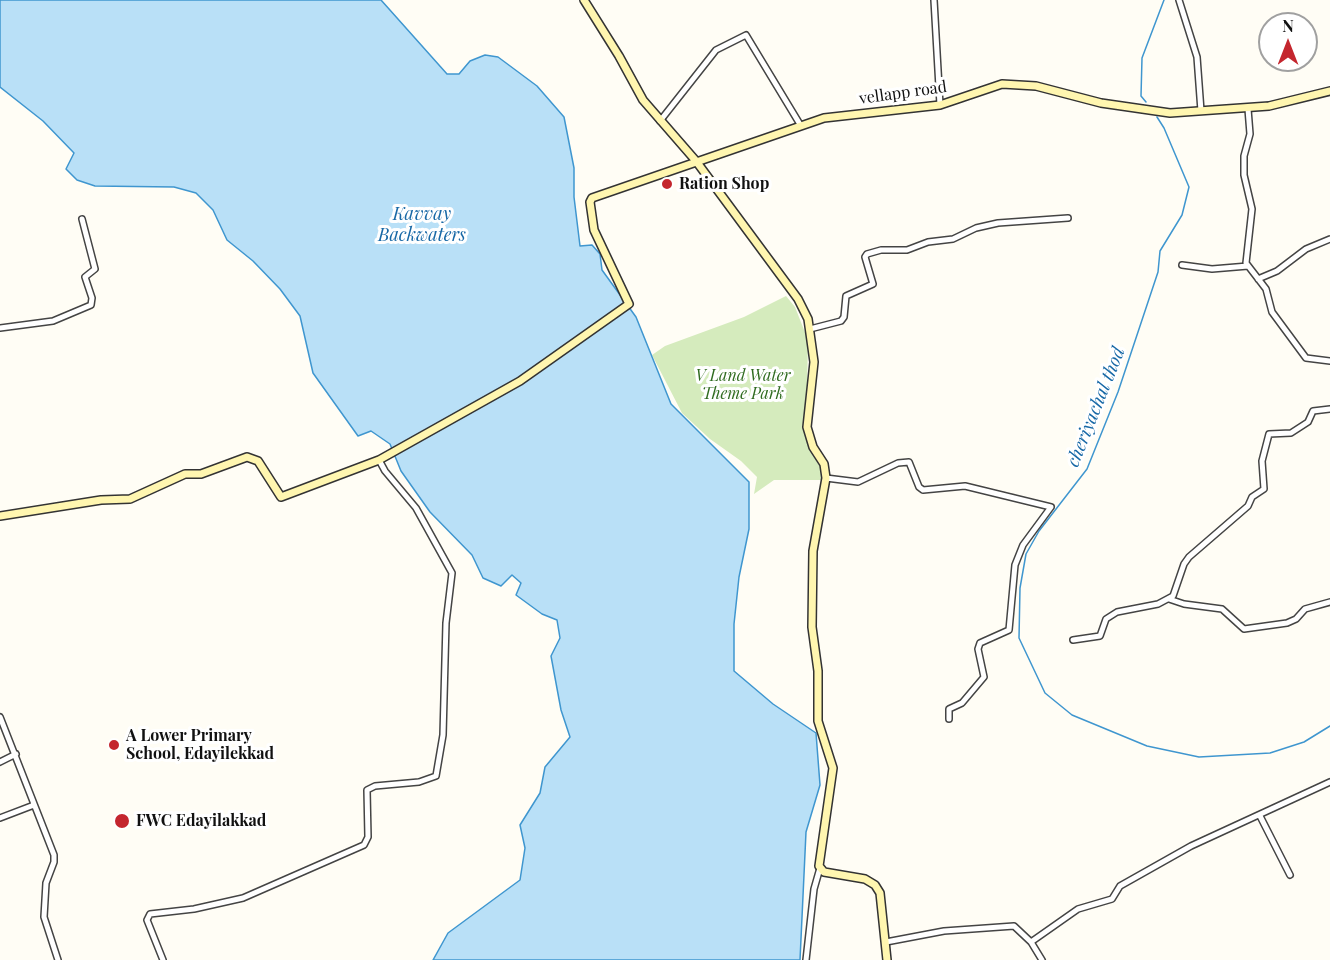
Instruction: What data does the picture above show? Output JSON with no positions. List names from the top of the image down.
{
  "streets": {
    "main road": ["vellapp road"]
  },
  "water": ["Kavvay Backwaters", "cheriyachal thod"],
  "parks": ["V Land Water Theme Park"],
  "places": ["Ration Shop", "A Lower Primary School, Edayilekkad", "FWC Edayilakkad"],
  "north": "top"
}
